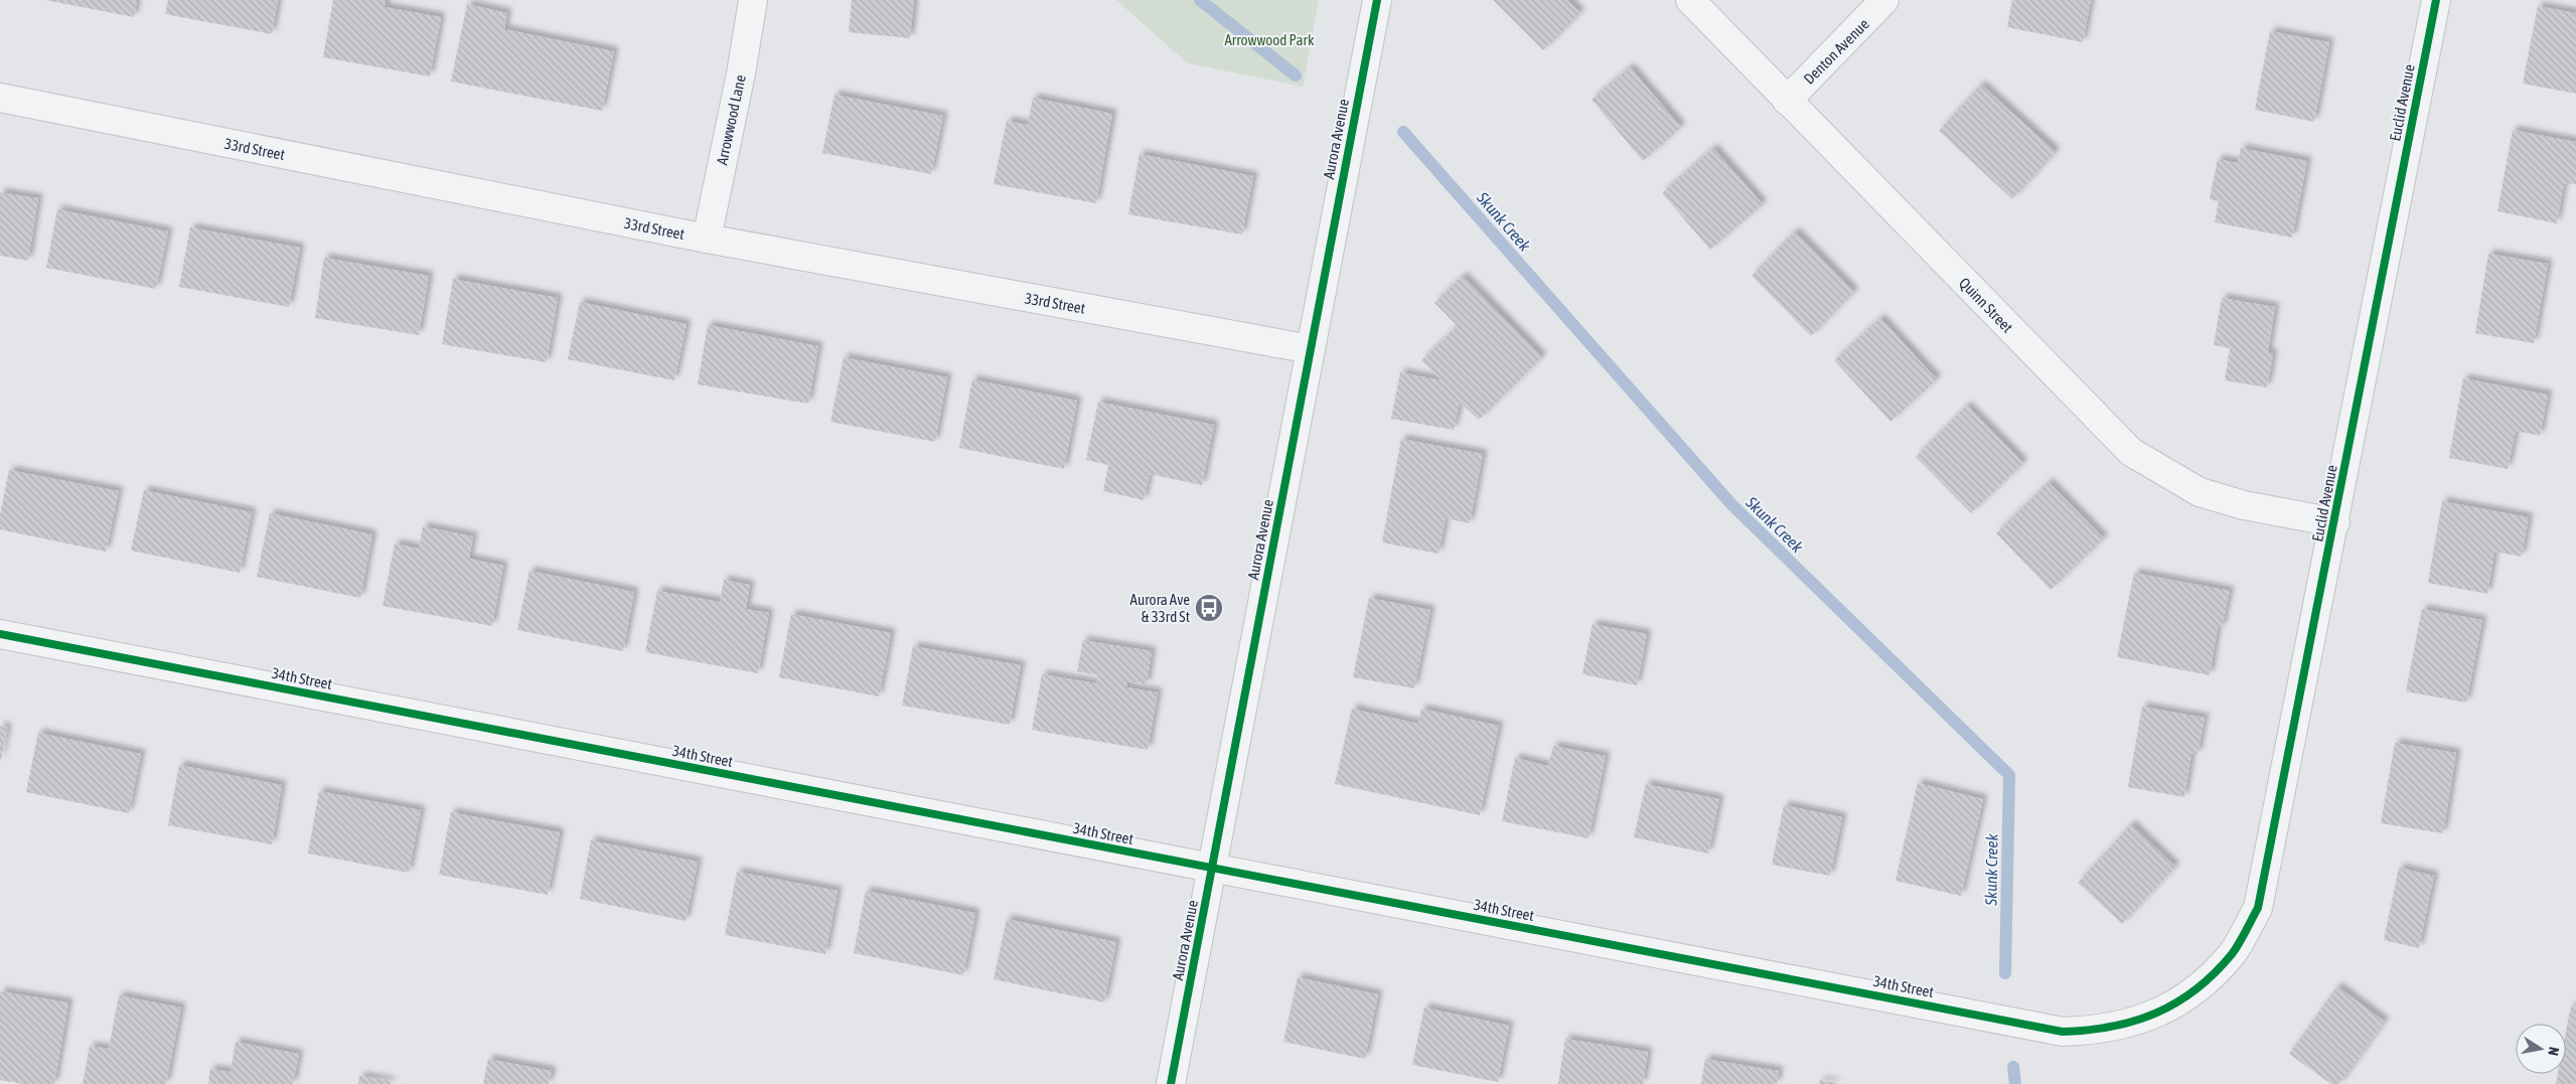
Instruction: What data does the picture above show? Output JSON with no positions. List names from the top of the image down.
{
  "streets": {
    "street": [
      "Denton Avenue",
      "Euclid Avenue",
      "Arrowwood Lane",
      "Aurora Avenue",
      "33rd Street",
      "Quinn Street",
      "34th Street"
    ]
  },
  "crossings": [
    ["Denton Avenue", "Quinn Street"],
    ["Euclid Avenue", "Quinn Street"],
    ["Euclid Avenue", "34th Street"],
    ["Arrowwood Lane", "33rd Street"],
    ["Aurora Avenue", "33rd Street"],
    ["Aurora Avenue", "34th Street"]
  ],
  "water": ["Skunk Creek"],
  "parks": ["Arrowwood Park"],
  "places": {
    "bus stop": ["Aurora Ave & 33rd St"]
  },
  "north": "right"
}
